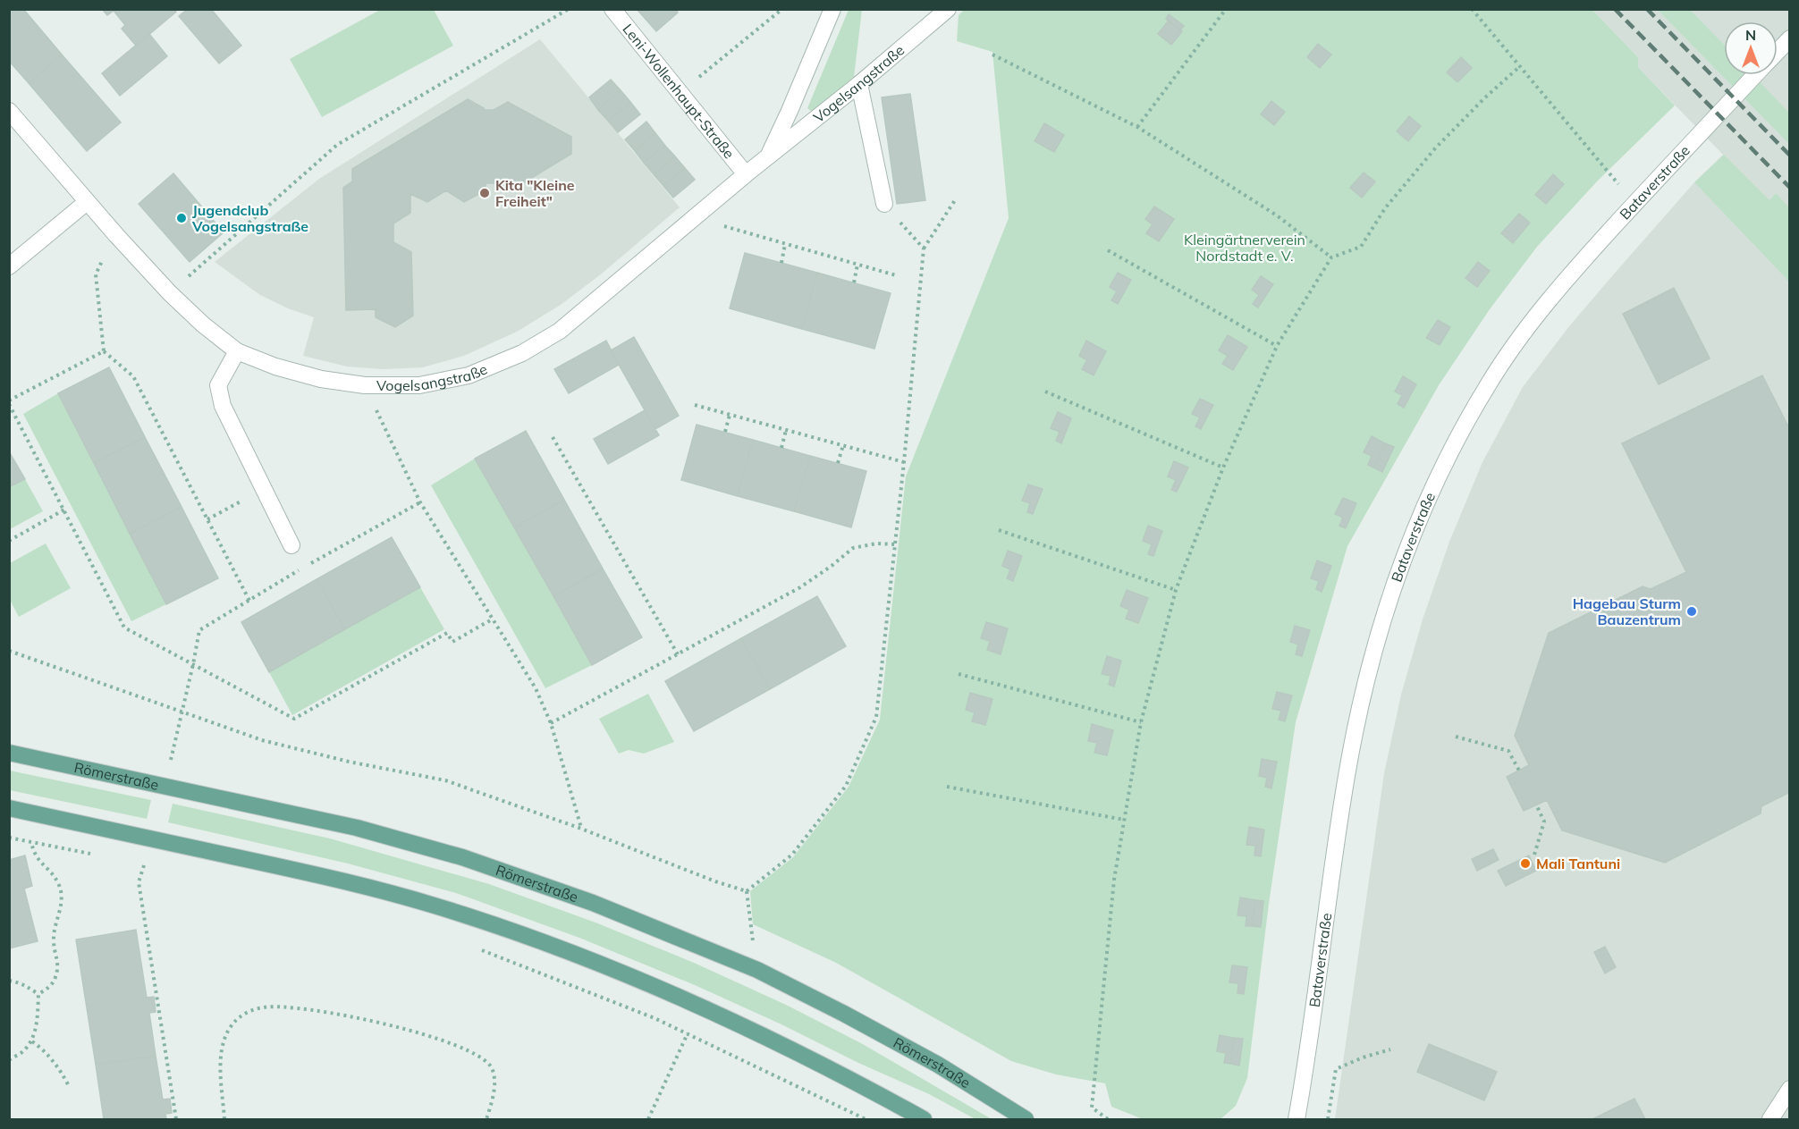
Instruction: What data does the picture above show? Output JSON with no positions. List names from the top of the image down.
{
  "streets": {
    "main road": ["Römerstraße"],
    "street": ["Vogelsangstraße", "Leni-Wollenhaupt-Straße", "Bataverstraße"]
  },
  "crossings": [
    ["Vogelsangstraße", "Leni-Wollenhaupt-Straße"]
  ],
  "parks": ["Kleingärtnerverein Nordstadt e. V."],
  "places": [
    "Kita \"Kleine Freiheit\"",
    "Jugendclub Vogelsangstraße",
    "Hagebau Sturm Bauzentrum",
    "Mali Tantuni"
  ],
  "north": "top"
}
